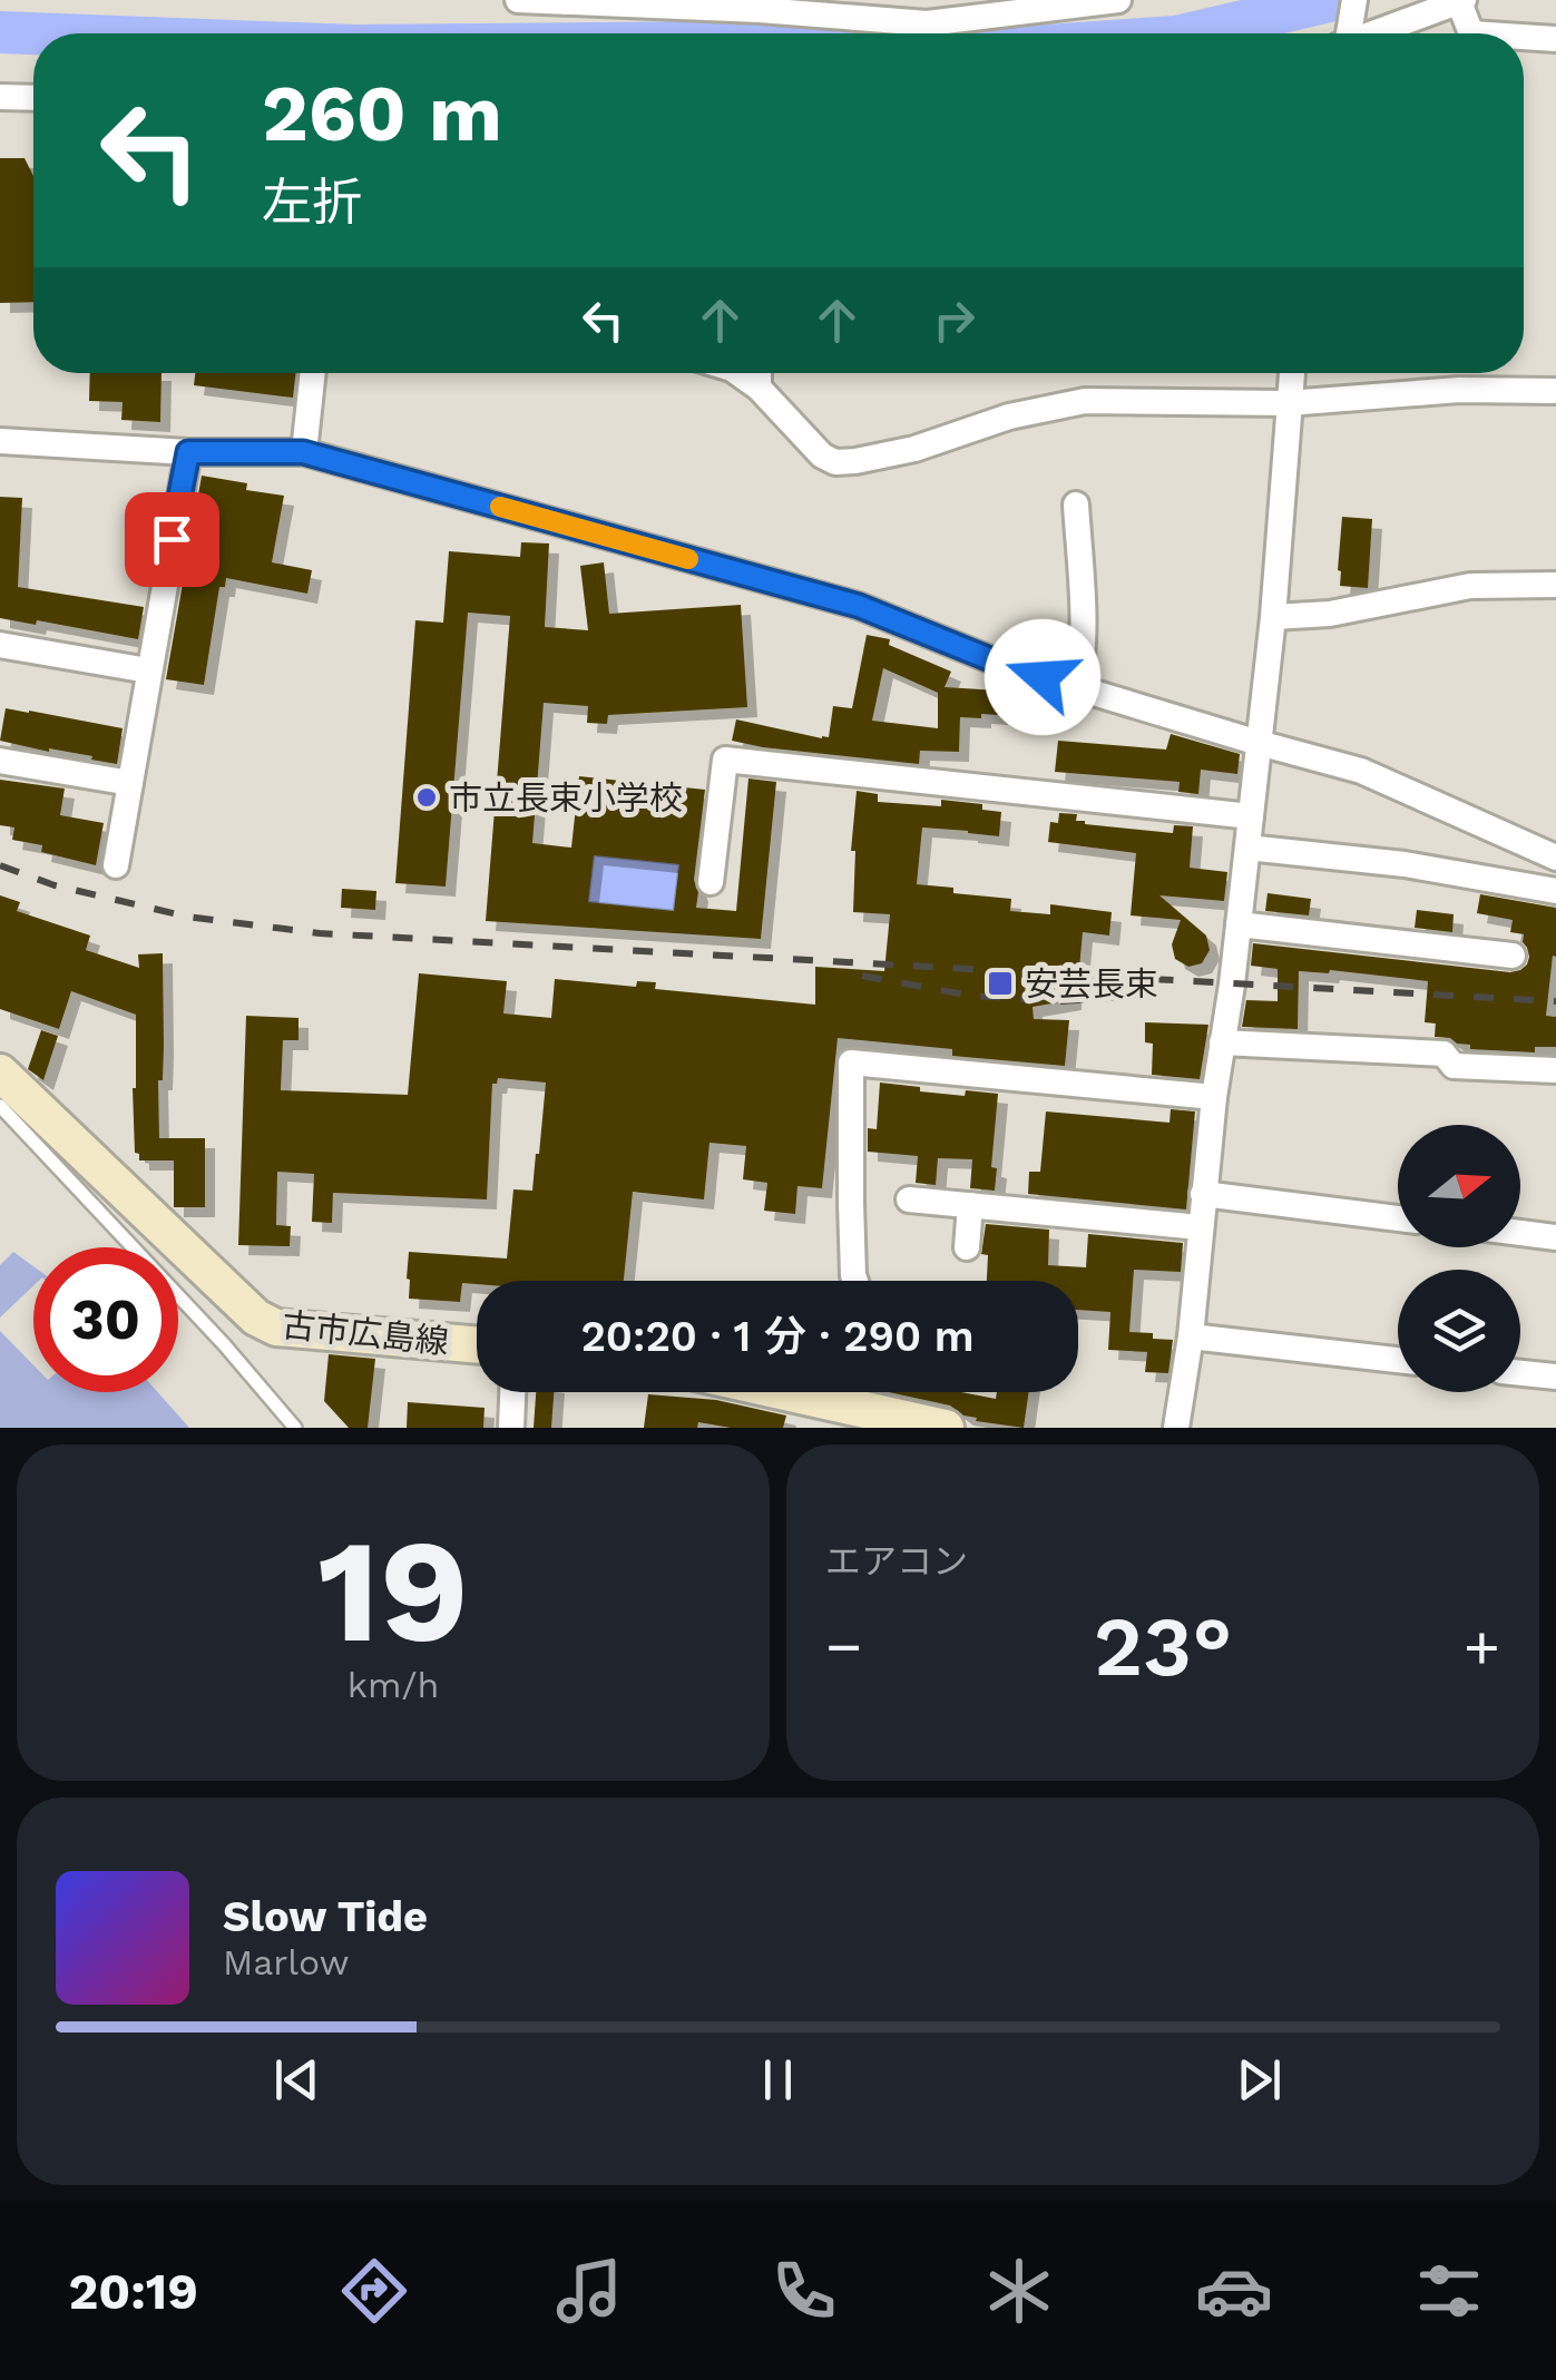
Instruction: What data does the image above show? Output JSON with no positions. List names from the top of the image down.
{
  "streets": {
    "main road": ["古市広島線"]
  },
  "places": {
    "other": ["市立長束小学校"],
    "transit": ["安芸長束"]
  },
  "north": "right",
  "page": {
    "turn": ["260 m", "左折"],
    "limit": "30",
    "trip": "20:20 · 1 分 · 290 m",
    "tile": [
      ["19", "km/h"],
      "エアコン"
    ],
    "heat": ["−", "23°", "+"],
    "song": ["Slow Tide", "Marlow"],
    "tabs": "20:19"
  }
}
